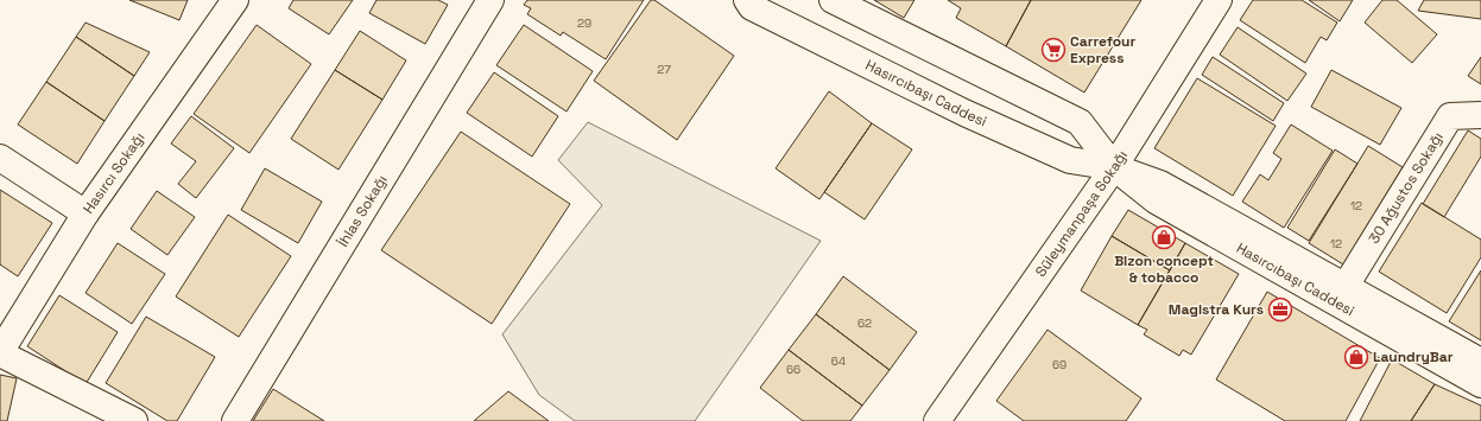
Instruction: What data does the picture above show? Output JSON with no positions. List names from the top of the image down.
{
  "streets": {
    "street": [
      "Hasırcıbaşı Caddesi",
      "Hasırcı Sokağı",
      "30 Ağustos Sokağı",
      "İhlas Sokağı",
      "Süleymanpaşa Sokağı"
    ]
  },
  "crossings": [
    ["Hasırcıbaşı Caddesi", "30 Ağustos Sokağı"],
    ["Hasırcıbaşı Caddesi", "Süleymanpaşa Sokağı"]
  ],
  "places": {
    "supermarket": ["Carrefour Express"],
    "shop": ["Bizon concept & tobacco", "LaundryBar"],
    "office": ["Magistra Kurs"]
  },
  "house_numbers": [
    "29",
    "27",
    "12",
    "12",
    "62",
    "64",
    "69",
    "66"
  ]
}
